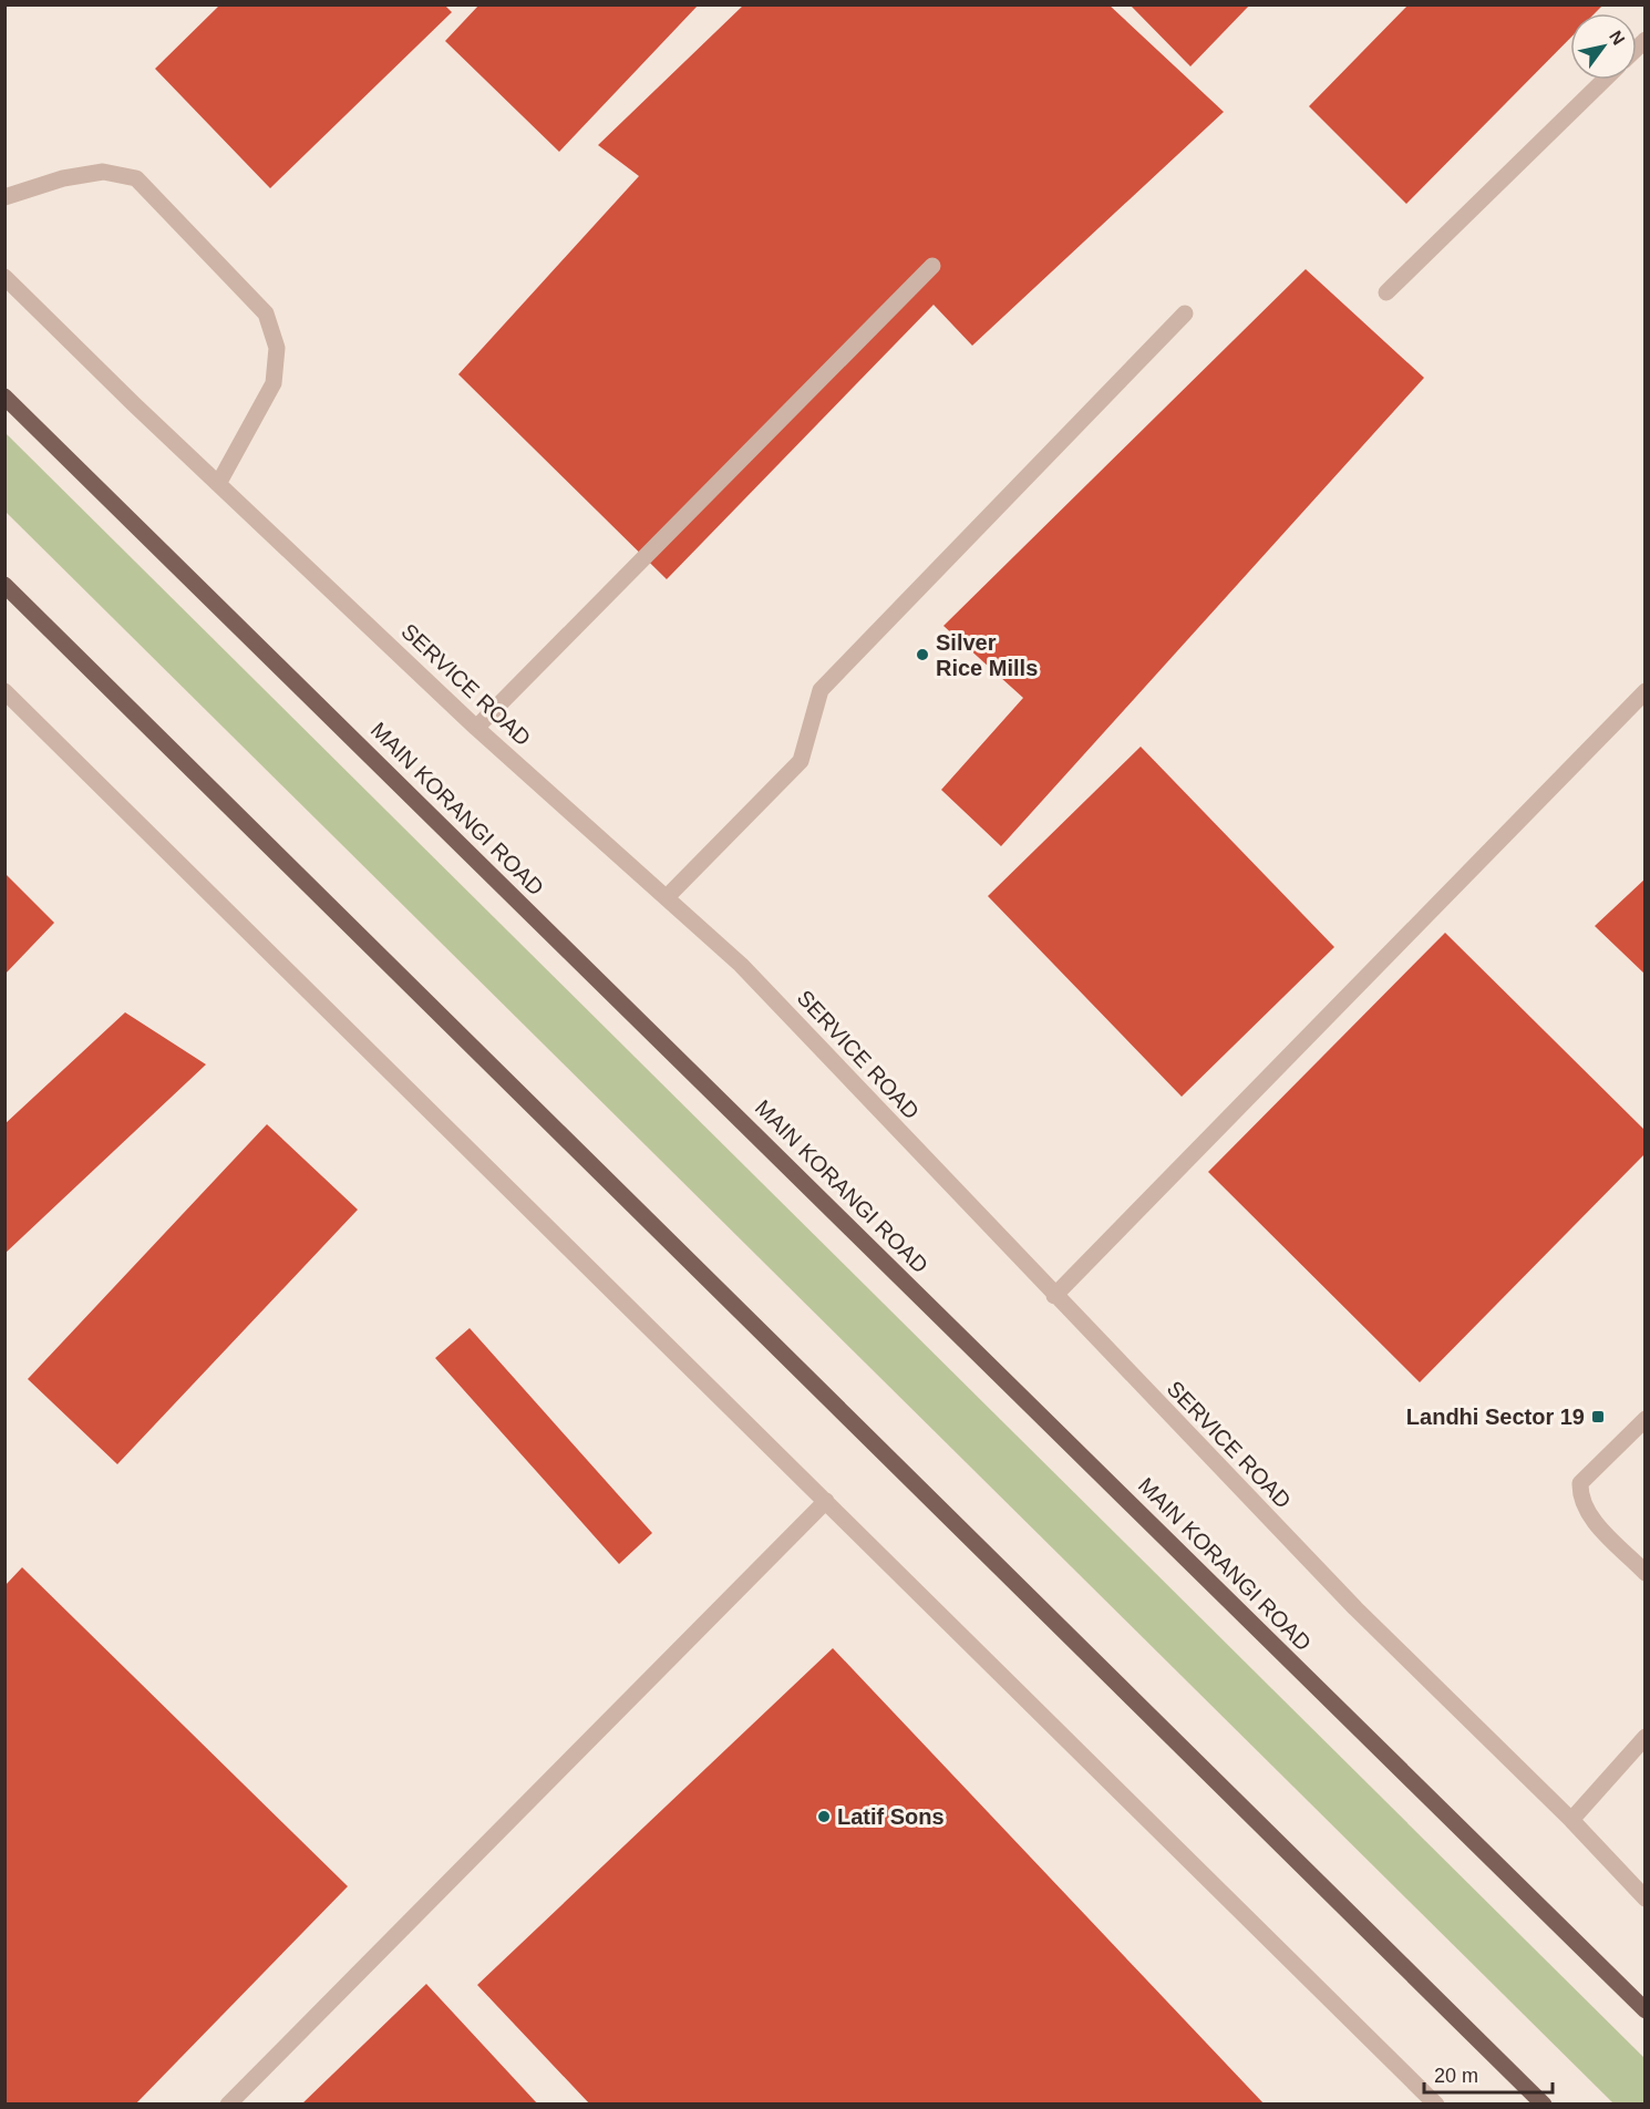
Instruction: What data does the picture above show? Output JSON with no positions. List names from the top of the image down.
{
  "streets": {
    "main road": ["MAIN KORANGI ROAD"],
    "street": ["SERVICE ROAD"]
  },
  "places": {
    "other": ["Silver Rice Mills", "Latif Sons"],
    "transit": ["Landhi Sector 19"]
  },
  "scale_bar": "20 m",
  "north": "top right"
}
